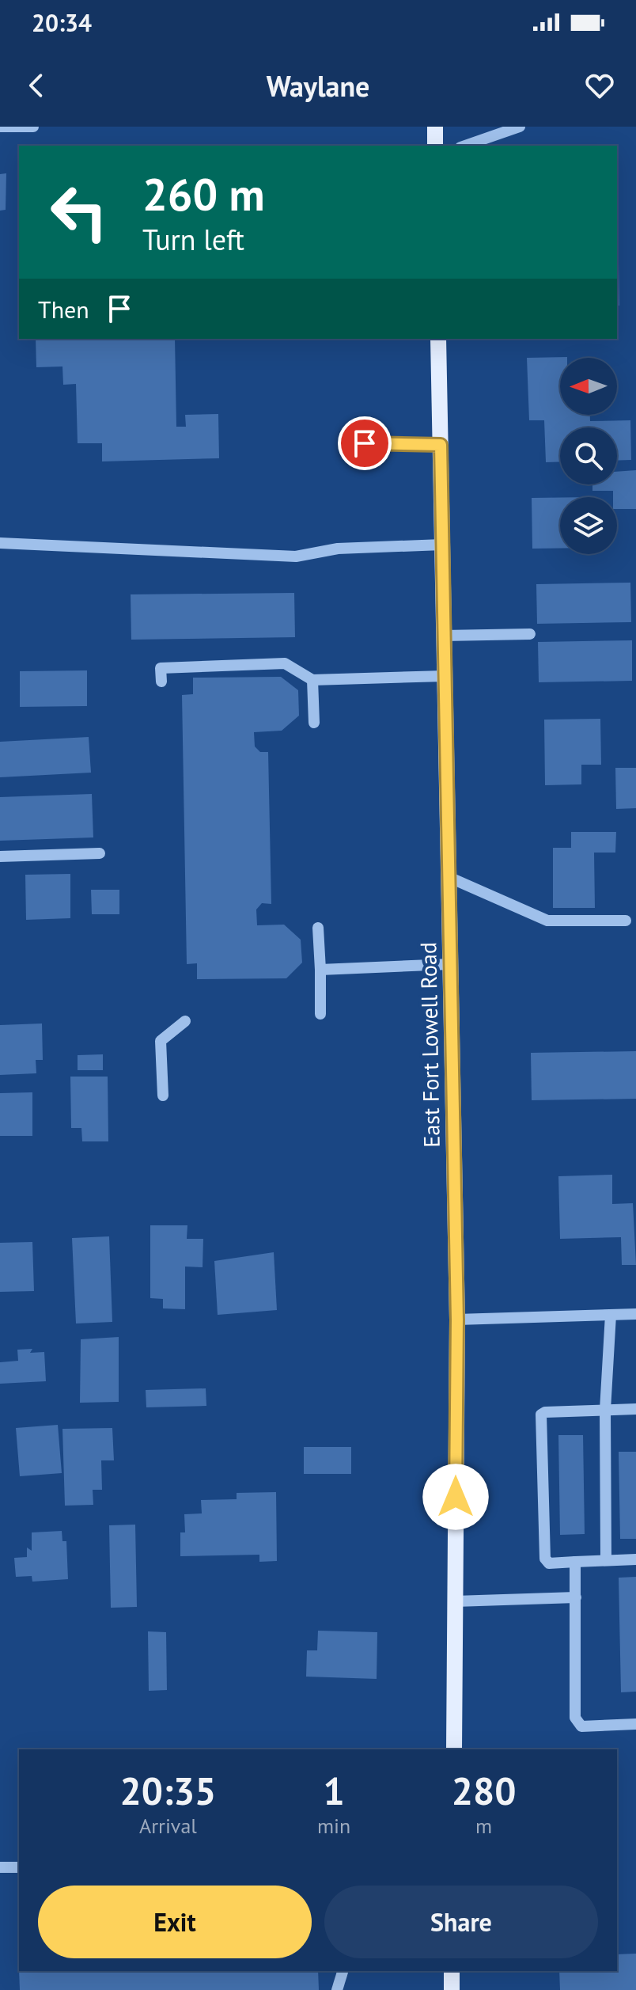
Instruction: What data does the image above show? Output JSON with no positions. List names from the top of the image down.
{
  "streets": {
    "main road": ["East Fort Lowell Road"]
  },
  "north": "left",
  "page": {
    "status": "20:34",
    "header": "Waylane",
    "turn": ["260 m", "Turn left"],
    "then": "Then",
    "eta": [
      "20:35",
      "Arrival",
      "1",
      "min",
      "280",
      "m"
    ],
    "buttons": ["Exit", "Share"]
  }
}
